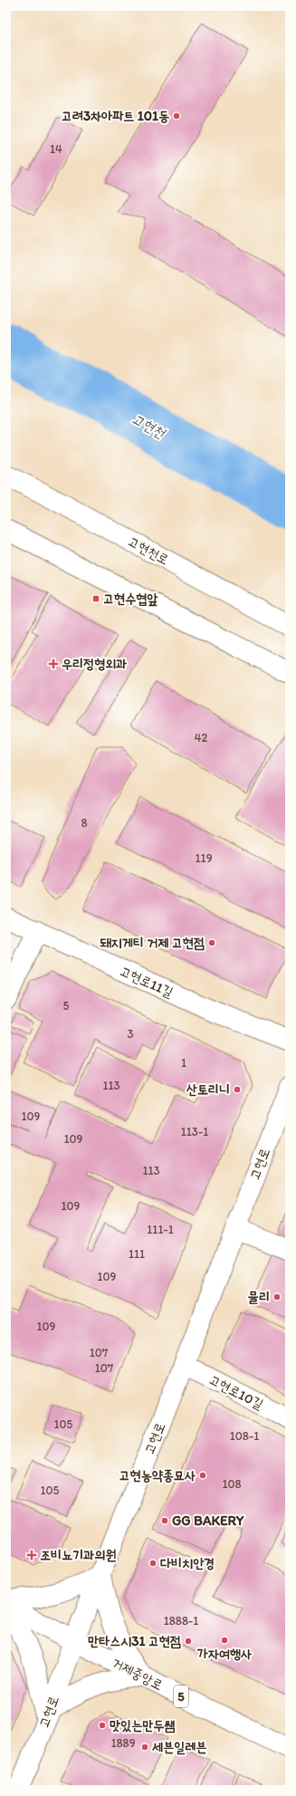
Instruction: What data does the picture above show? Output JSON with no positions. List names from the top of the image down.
{
  "streets": {
    "street": [
      "고현천로",
      "고현로11길",
      "고현로",
      "고현로10길",
      "거제중앙로",
      "5"
    ]
  },
  "crossings": [
    ["고현로", "고현로10길"],
    ["고현로", "거제중앙로"]
  ],
  "water": ["고현천"],
  "places": {
    "other": [
      "고려3차아파트 101동",
      "돼지게티 거제 고현점",
      "산토리니",
      "뮬리",
      "고현농약종묘사",
      "GG BAKERY",
      "다비치안경",
      "가자여행사",
      "만타스시31 고현점",
      "맛있는만두쌤",
      "세븐일레븐"
    ],
    "transit": ["고현수협앞"],
    "health": ["우리정형외과", "조비뇨기과의원"]
  },
  "house_numbers": [
    "14",
    "42",
    "8",
    "119",
    "5",
    "3",
    "1",
    "113",
    "109",
    "113-1",
    "109",
    "113",
    "109",
    "111-1",
    "111",
    "109",
    "109",
    "107",
    "107",
    "105",
    "108-1",
    "108",
    "105",
    "1888-1",
    "1889"
  ]
}
